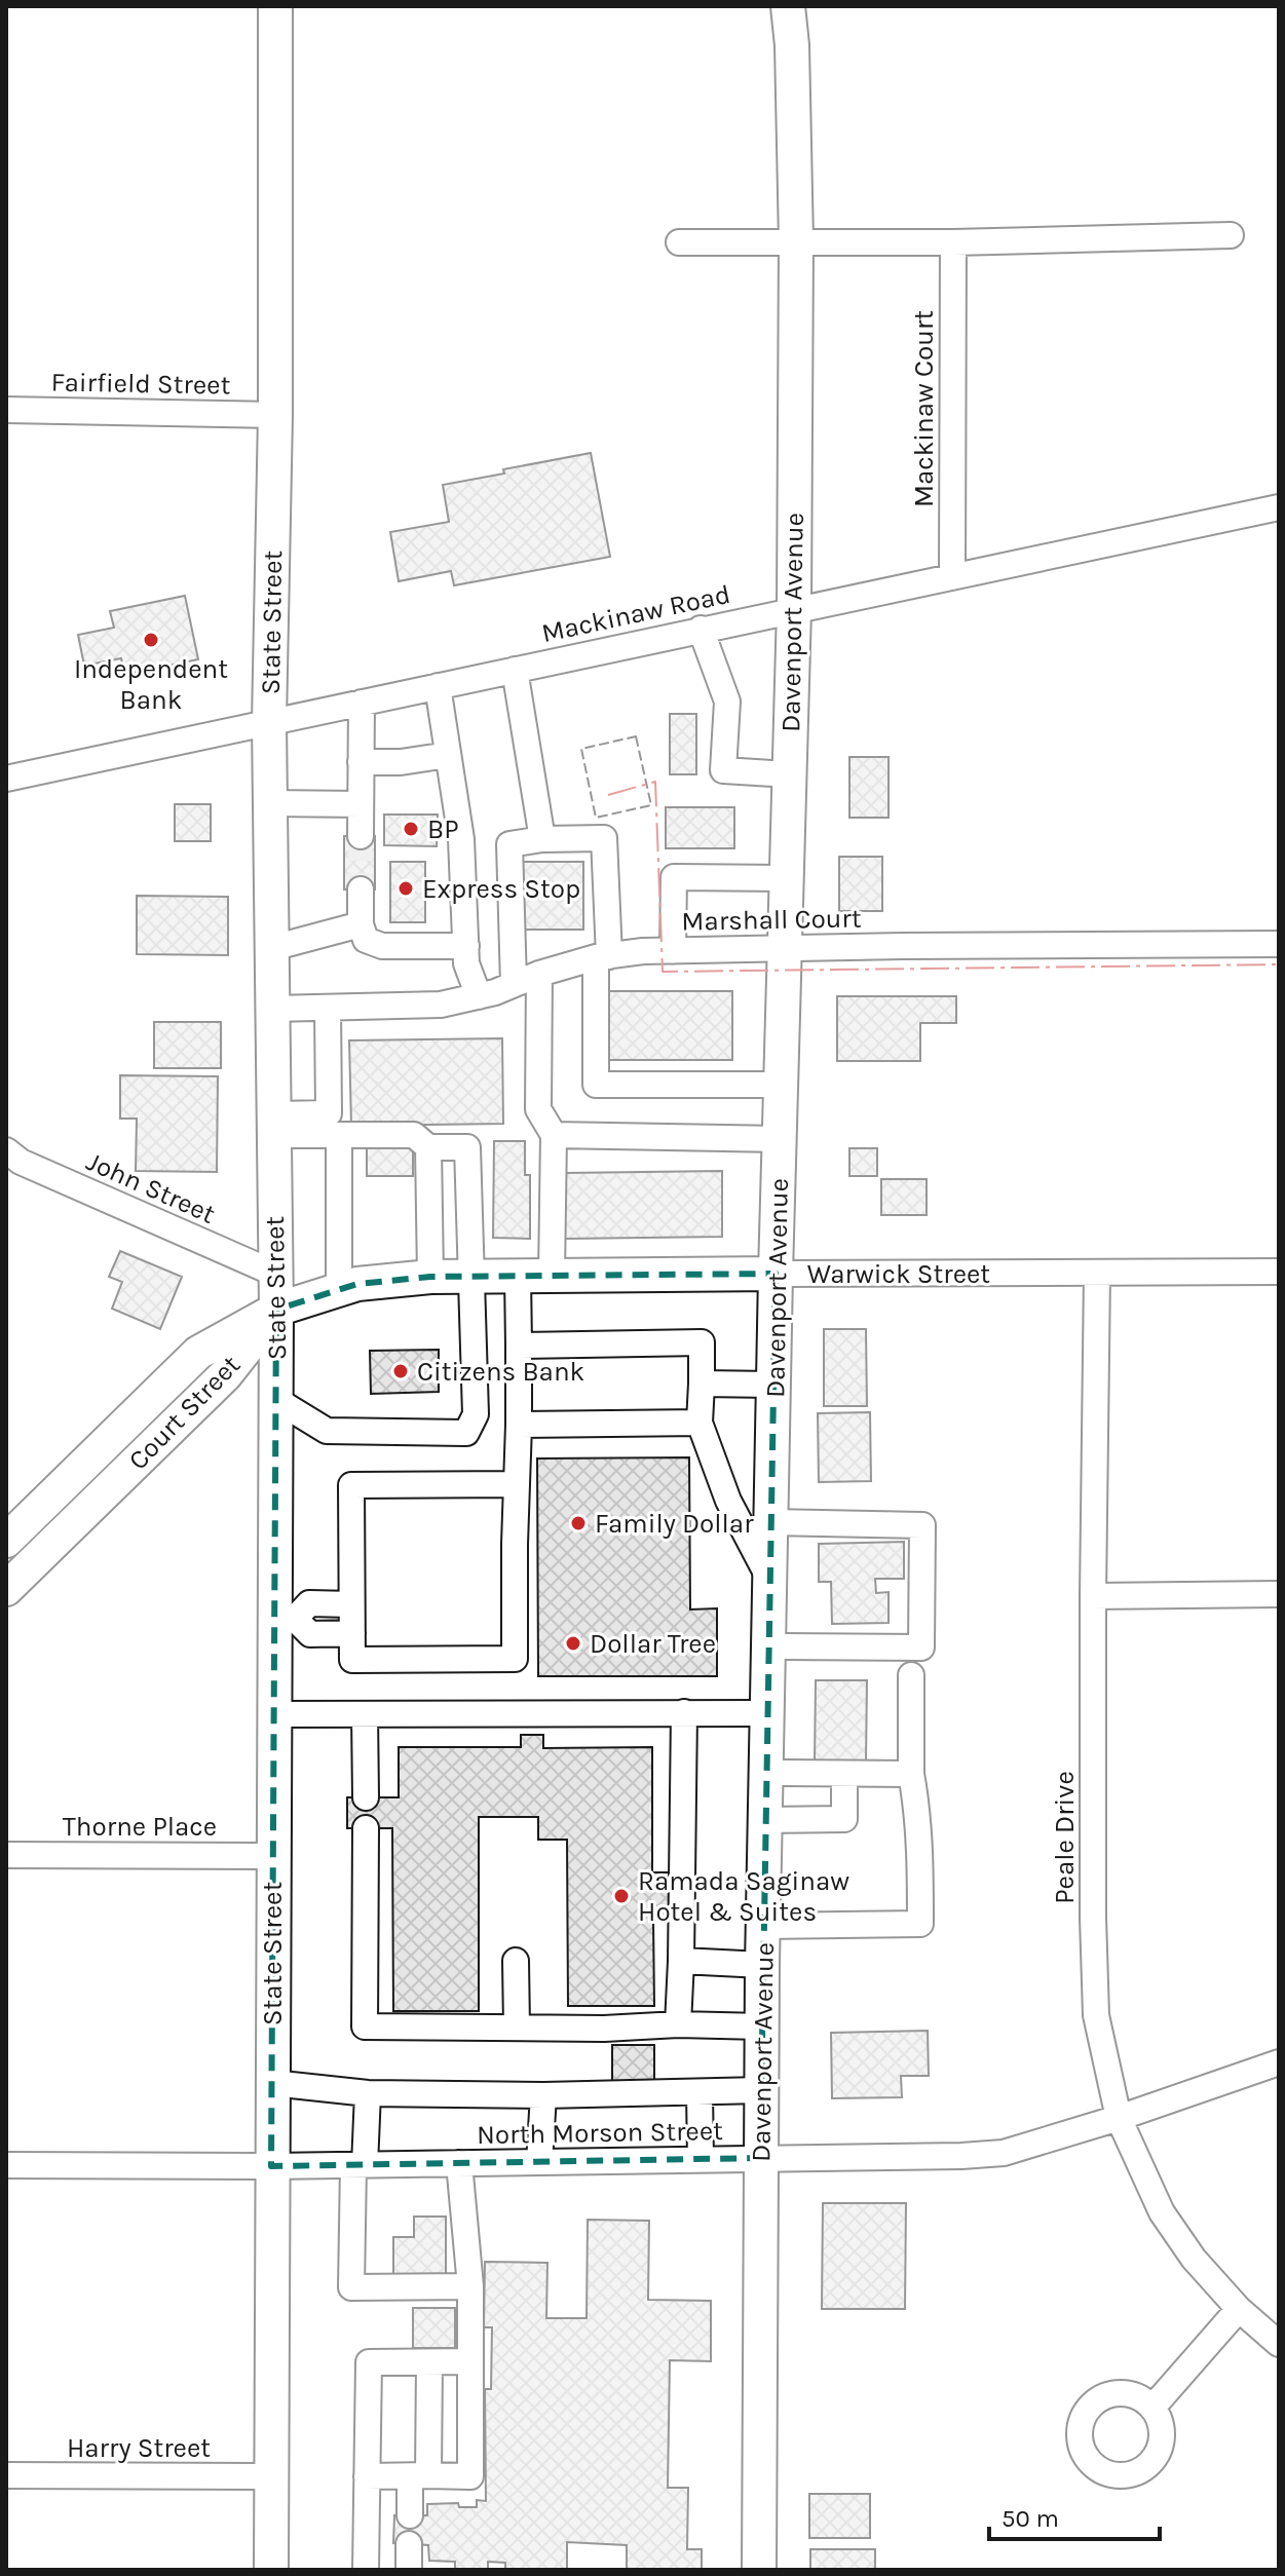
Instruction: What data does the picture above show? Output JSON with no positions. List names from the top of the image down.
{
  "streets": {
    "main road": [
      "State Street",
      "Davenport Avenue",
      "Warwick Street",
      "Court Street"
    ],
    "street": [
      "Fairfield Street",
      "Mackinaw Court",
      "Mackinaw Road",
      "Marshall Court",
      "John Street",
      "Thorne Place",
      "Peale Drive",
      "North Morson Street",
      "Harry Street"
    ]
  },
  "crossings": [
    ["Fairfield Street", "State Street"],
    ["Mackinaw Court", "Mackinaw Road"],
    ["Mackinaw Road", "State Street"],
    ["Mackinaw Road", "Davenport Avenue"],
    ["State Street", "Marshall Court"],
    ["State Street", "John Street"],
    ["State Street", "Warwick Street"],
    ["State Street", "Court Street"],
    ["State Street", "Thorne Place"],
    ["State Street", "North Morson Street"],
    ["State Street", "Harry Street"],
    ["Davenport Avenue", "Marshall Court"],
    ["Davenport Avenue", "Warwick Street"],
    ["Davenport Avenue", "North Morson Street"],
    ["Warwick Street", "Court Street"],
    ["Warwick Street", "Peale Drive"],
    ["Peale Drive", "North Morson Street"]
  ],
  "places": [
    "Independent Bank",
    "BP",
    "Express Stop",
    "Citizens Bank",
    "Family Dollar",
    "Dollar Tree",
    "Ramada Saginaw Hotel & Suites"
  ],
  "scale_bar": "50 m"
}
